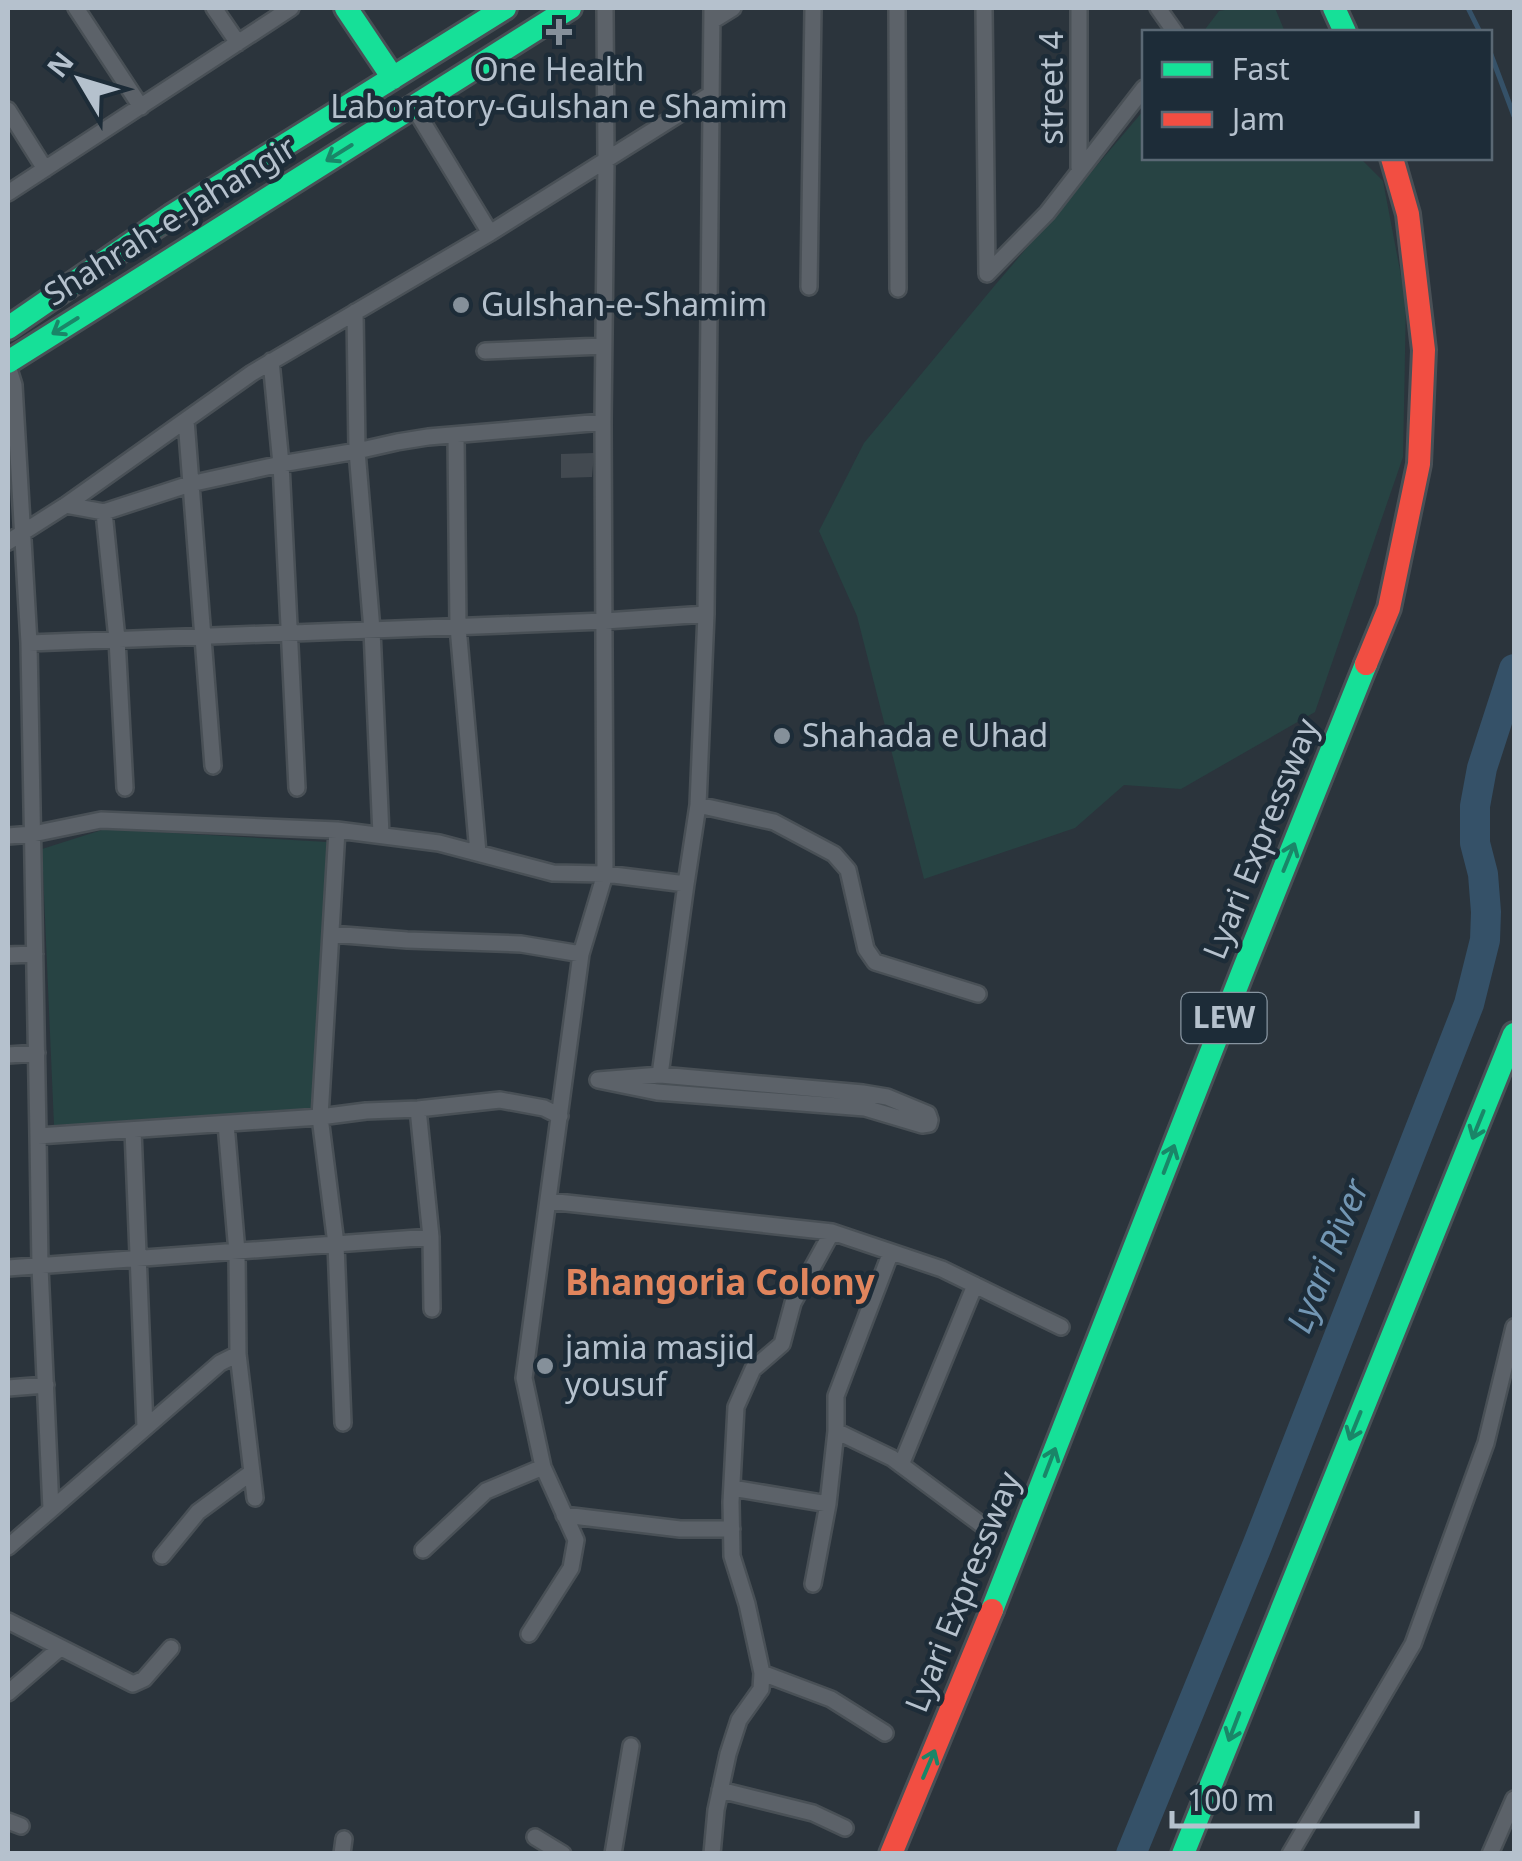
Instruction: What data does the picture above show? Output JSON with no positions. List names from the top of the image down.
{
  "streets": {
    "main road": ["Shahrah-e-Jahangir", "Lyari Expressway", "LEW"],
    "street": ["street 4"]
  },
  "one_way": ["Lyari Expressway"],
  "districts": ["Bhangoria Colony"],
  "water": ["Lyari River"],
  "places": {
    "health": ["One Health Laboratory-Gulshan e Shamim"],
    "other": ["Gulshan-e-Shamim", "Shahada e Uhad", "jamia masjid yousuf"]
  },
  "legend": ["Fast", "Jam"],
  "scale_bar": "100 m",
  "north": "top left"
}
